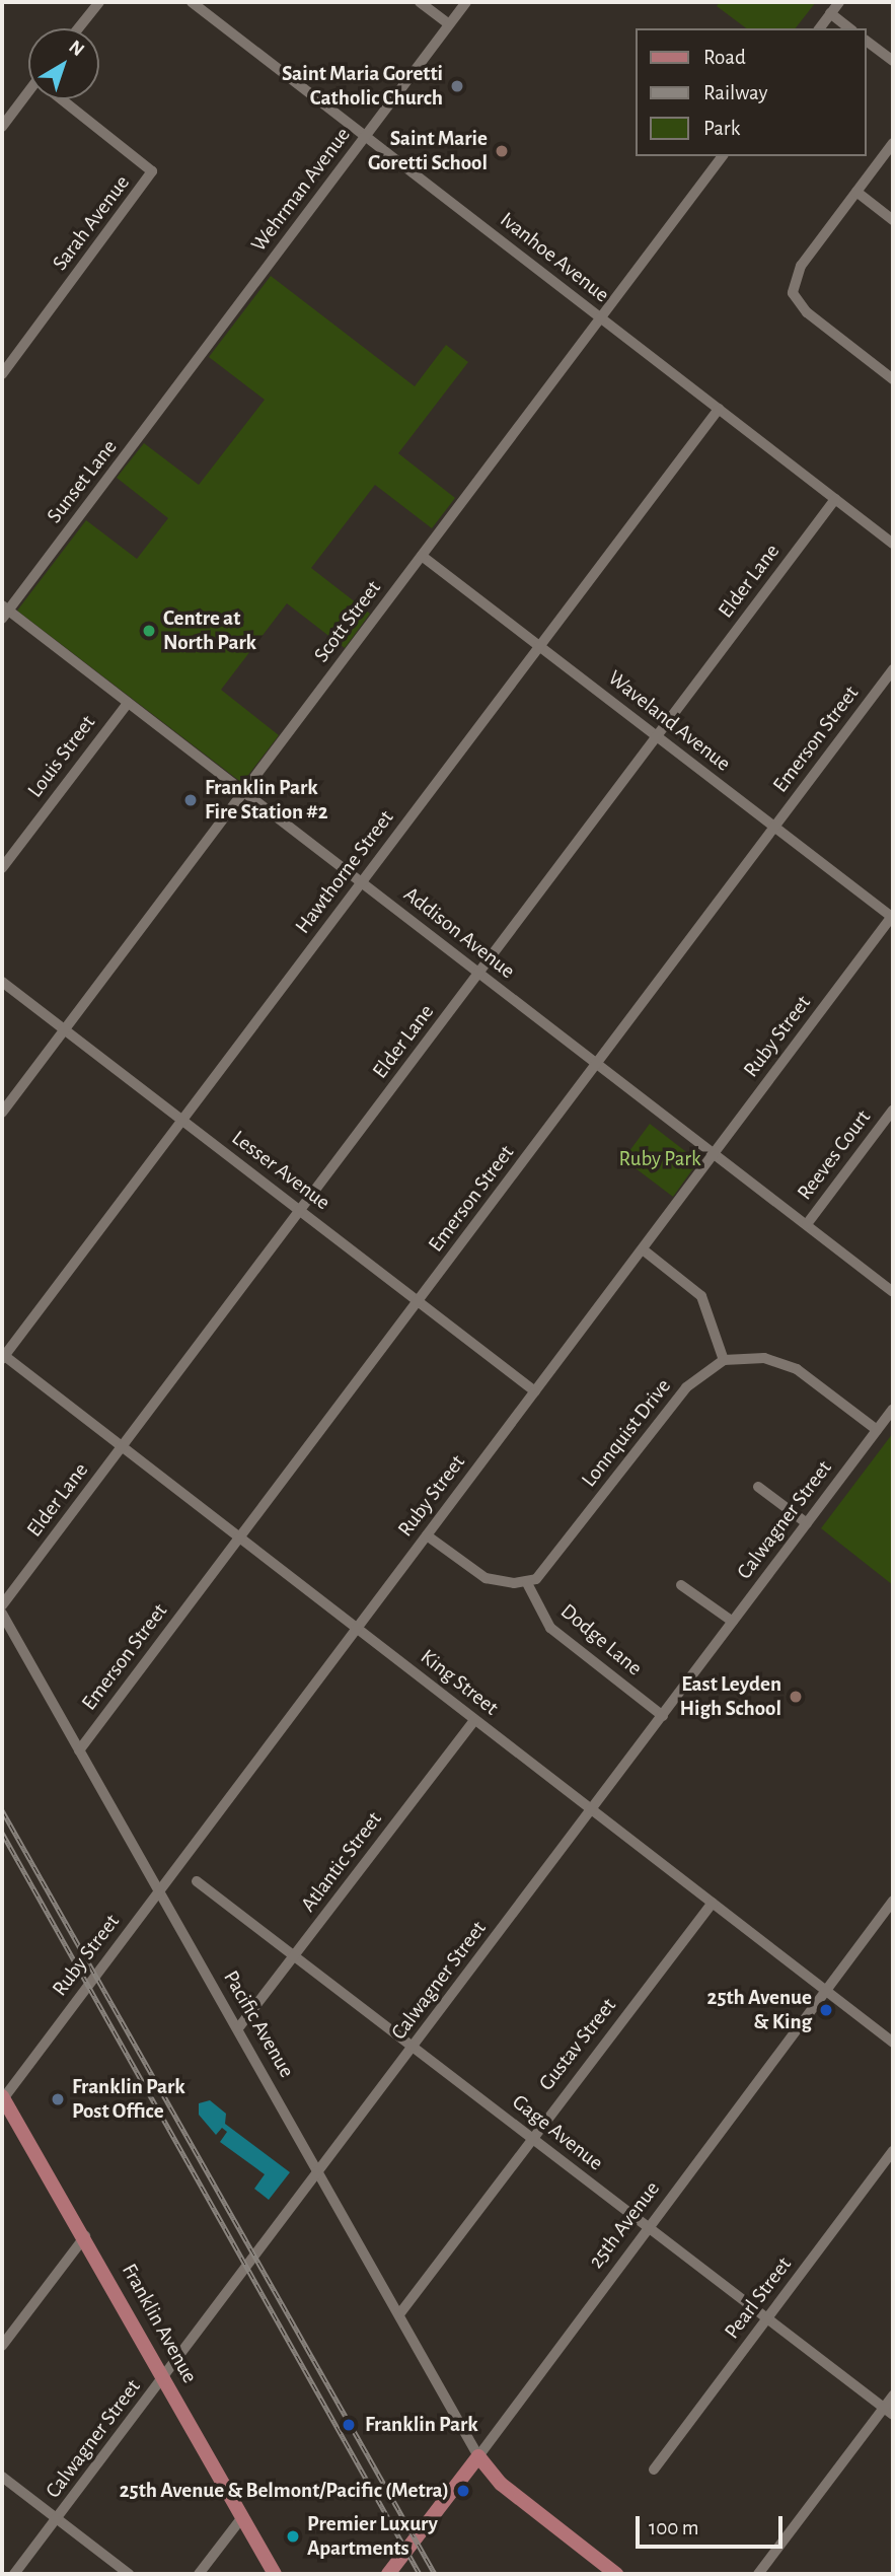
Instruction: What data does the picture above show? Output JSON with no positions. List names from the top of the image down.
{
  "streets": {
    "main road": ["25th Avenue", "Franklin Avenue"],
    "street": [
      "Wehrman Avenue",
      "Sarah Avenue",
      "Ivanhoe Avenue",
      "Sunset Lane",
      "Elder Lane",
      "Scott Street",
      "Waveland Avenue",
      "Emerson Street",
      "Louis Street",
      "Hawthorne Street",
      "Addison Avenue",
      "Ruby Street",
      "Reeves Court",
      "Lesser Avenue",
      "Lonnquist Drive",
      "Calwagner Street",
      "Dodge Lane",
      "King Street",
      "Atlantic Street",
      "Pacific Avenue",
      "Gustav Street",
      "Gage Avenue",
      "Pearl Street"
    ]
  },
  "crossings": [
    ["Wehrman Avenue", "Ivanhoe Avenue"],
    ["Wehrman Avenue", "Sunset Lane"],
    ["Ivanhoe Avenue", "Elder Lane"],
    ["Ivanhoe Avenue", "Scott Street"],
    ["Ivanhoe Avenue", "Hawthorne Street"],
    ["Sunset Lane", "Addison Avenue"],
    ["Elder Lane", "Waveland Avenue"],
    ["Elder Lane", "Addison Avenue"],
    ["Elder Lane", "Lesser Avenue"],
    ["Elder Lane", "King Street"],
    ["Scott Street", "Waveland Avenue"],
    ["Scott Street", "Addison Avenue"],
    ["Scott Street", "Lesser Avenue"],
    ["Waveland Avenue", "Emerson Street"],
    ["Waveland Avenue", "Hawthorne Street"],
    ["Waveland Avenue", "Ruby Street"],
    ["Emerson Street", "Addison Avenue"],
    ["Emerson Street", "Lesser Avenue"],
    ["Emerson Street", "King Street"],
    ["Emerson Street", "Pacific Avenue"],
    ["Louis Street", "Addison Avenue"],
    ["Hawthorne Street", "Addison Avenue"],
    ["Hawthorne Street", "Lesser Avenue"],
    ["Hawthorne Street", "King Street"],
    ["Addison Avenue", "Ruby Street"],
    ["Addison Avenue", "Reeves Court"],
    ["Ruby Street", "Lesser Avenue"],
    ["Ruby Street", "King Street"],
    ["Ruby Street", "Pacific Avenue"],
    ["Ruby Street", "Franklin Avenue"],
    ["Lonnquist Drive", "Dodge Lane"],
    ["Calwagner Street", "Dodge Lane"],
    ["Calwagner Street", "King Street"],
    ["Calwagner Street", "Pacific Avenue"],
    ["Calwagner Street", "Gage Avenue"],
    ["Calwagner Street", "Franklin Avenue"],
    ["King Street", "Atlantic Street"],
    ["King Street", "Gustav Street"],
    ["King Street", "25th Avenue"],
    ["Atlantic Street", "Pacific Avenue"],
    ["Atlantic Street", "Gage Avenue"],
    ["Pacific Avenue", "Gustav Street"],
    ["Pacific Avenue", "25th Avenue"],
    ["Gustav Street", "Gage Avenue"],
    ["Gage Avenue", "25th Avenue"],
    ["Gage Avenue", "Pearl Street"]
  ],
  "parks": ["Ruby Park"],
  "places": [
    "Saint Maria Goretti Catholic Church",
    "Saint Marie Goretti School",
    "Centre at North Park",
    "Franklin Park Fire Station #2",
    "East Leyden High School",
    "25th Avenue & King",
    "Franklin Park Post Office",
    "Franklin Park",
    "25th Avenue & Belmont/Pacific (Metra)",
    "Premier Luxury Apartments"
  ],
  "legend": ["Road", "Railway", "Park"],
  "scale_bar": "100 m",
  "north": "top right"
}
